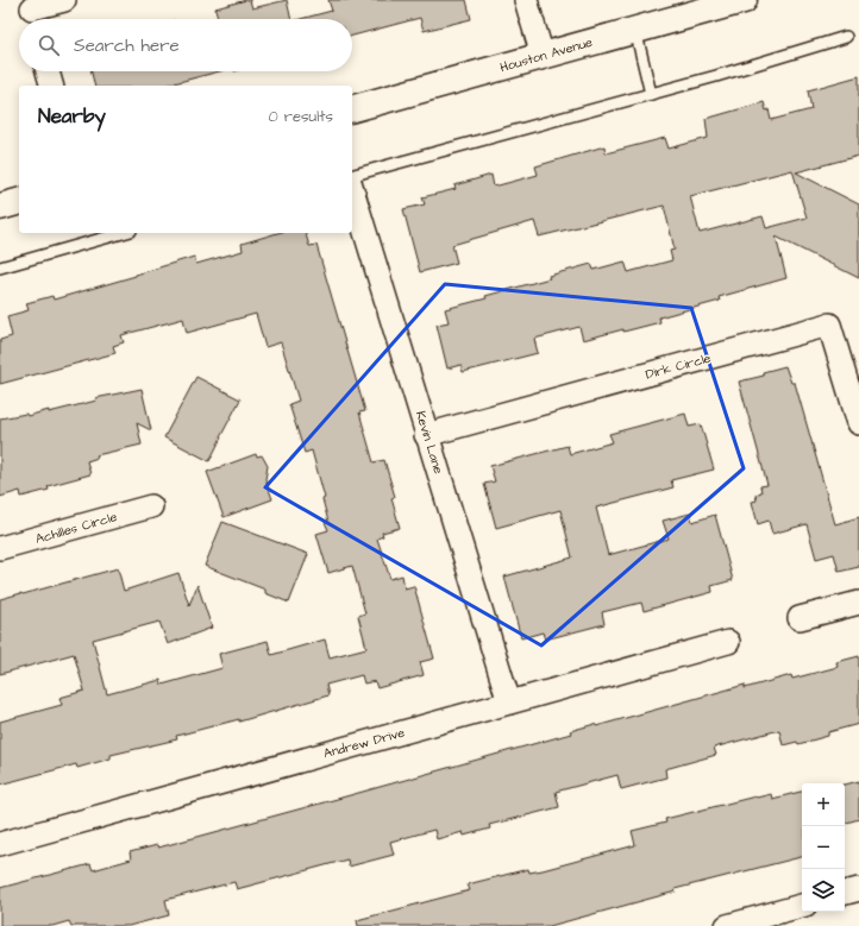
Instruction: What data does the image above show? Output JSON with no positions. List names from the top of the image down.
{
  "streets": {
    "street": [
      "Houston Avenue",
      "Dirk Circle",
      "Kevin Lane",
      "Achilles Circle",
      "Andrew Drive"
    ]
  },
  "crossings": [
    ["Dirk Circle", "Kevin Lane"],
    ["Kevin Lane", "Andrew Drive"]
  ],
  "page": {
    "search": "Search here",
    "heading": ["Nearby", "0 results"],
    "map_buttons": ["+", "−"]
  }
}
